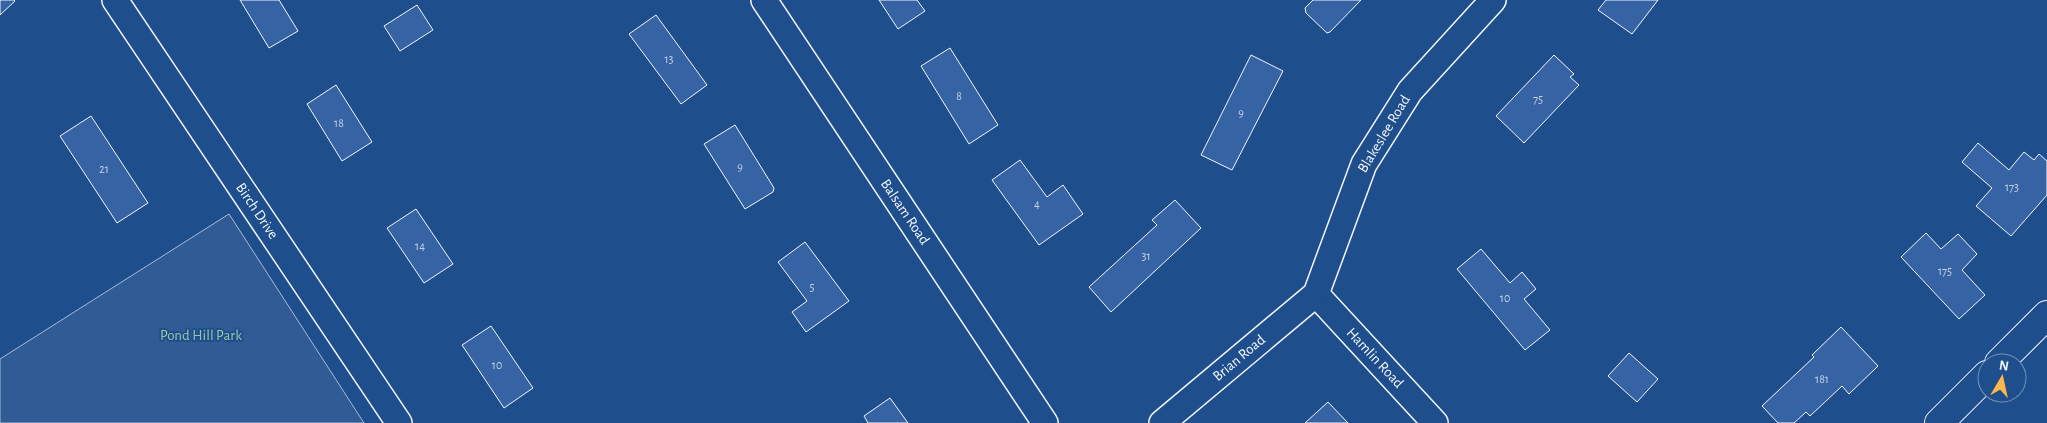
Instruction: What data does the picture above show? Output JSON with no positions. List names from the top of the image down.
{
  "streets": {
    "street": [
      "Blakeslee Road",
      "Birch Drive",
      "Balsam Road",
      "Brian Road",
      "Hamlin Road"
    ]
  },
  "crossings": [
    ["Blakeslee Road", "Brian Road"],
    ["Blakeslee Road", "Hamlin Road"],
    ["Brian Road", "Hamlin Road"]
  ],
  "parks": ["Pond Hill Park"],
  "house_numbers": [
    "13",
    "8",
    "75",
    "9",
    "18",
    "9",
    "21",
    "173",
    "4",
    "14",
    "31",
    "175",
    "5",
    "10",
    "10",
    "181"
  ],
  "north": "top"
}
